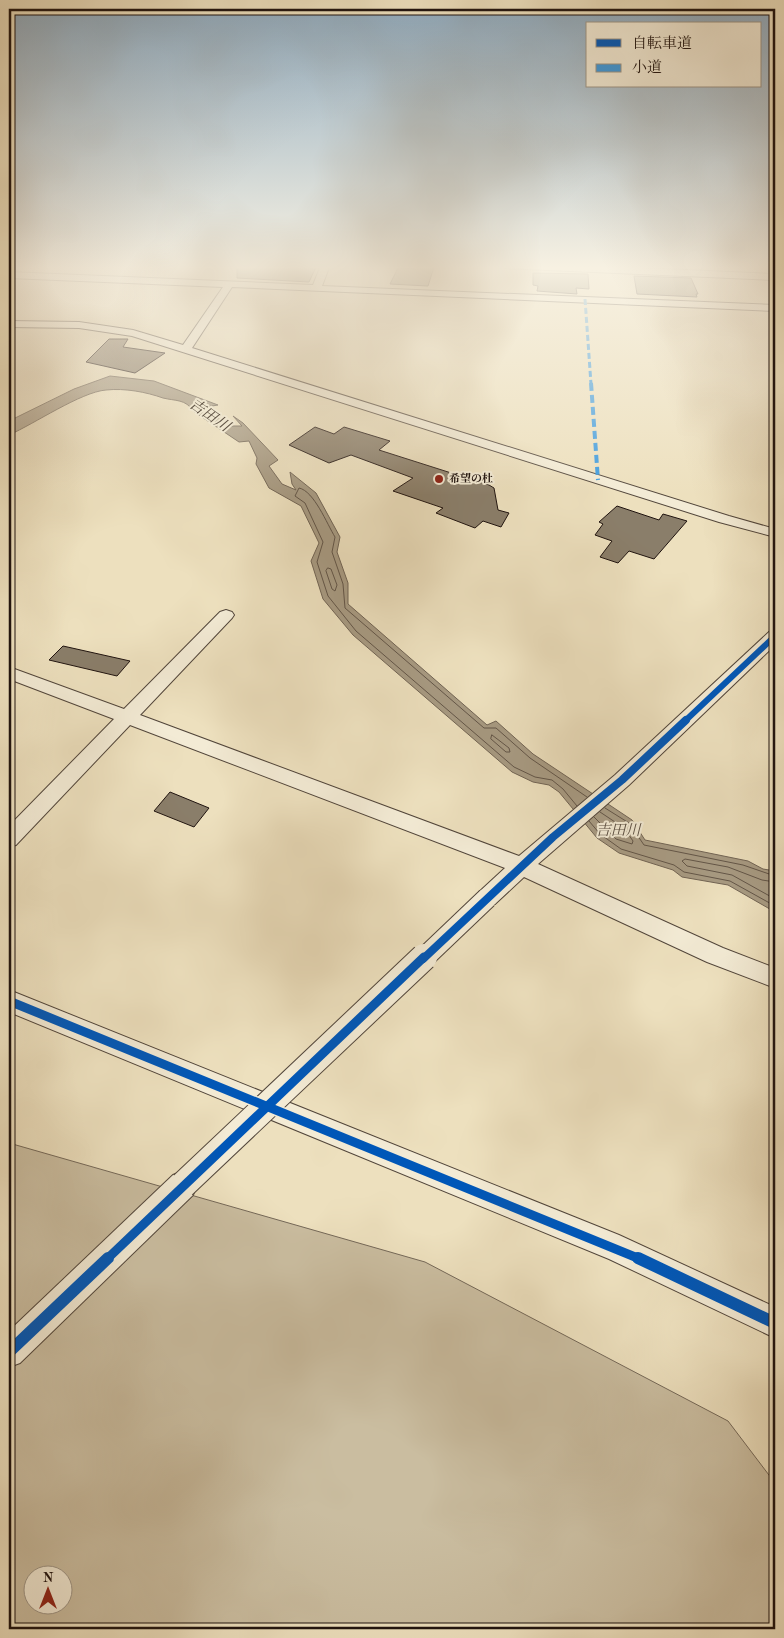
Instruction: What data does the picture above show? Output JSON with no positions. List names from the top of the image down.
{
  "water": ["吉田川"],
  "places": ["希望の杜"],
  "legend": ["自転車道", "小道"],
  "north": "top"
}
